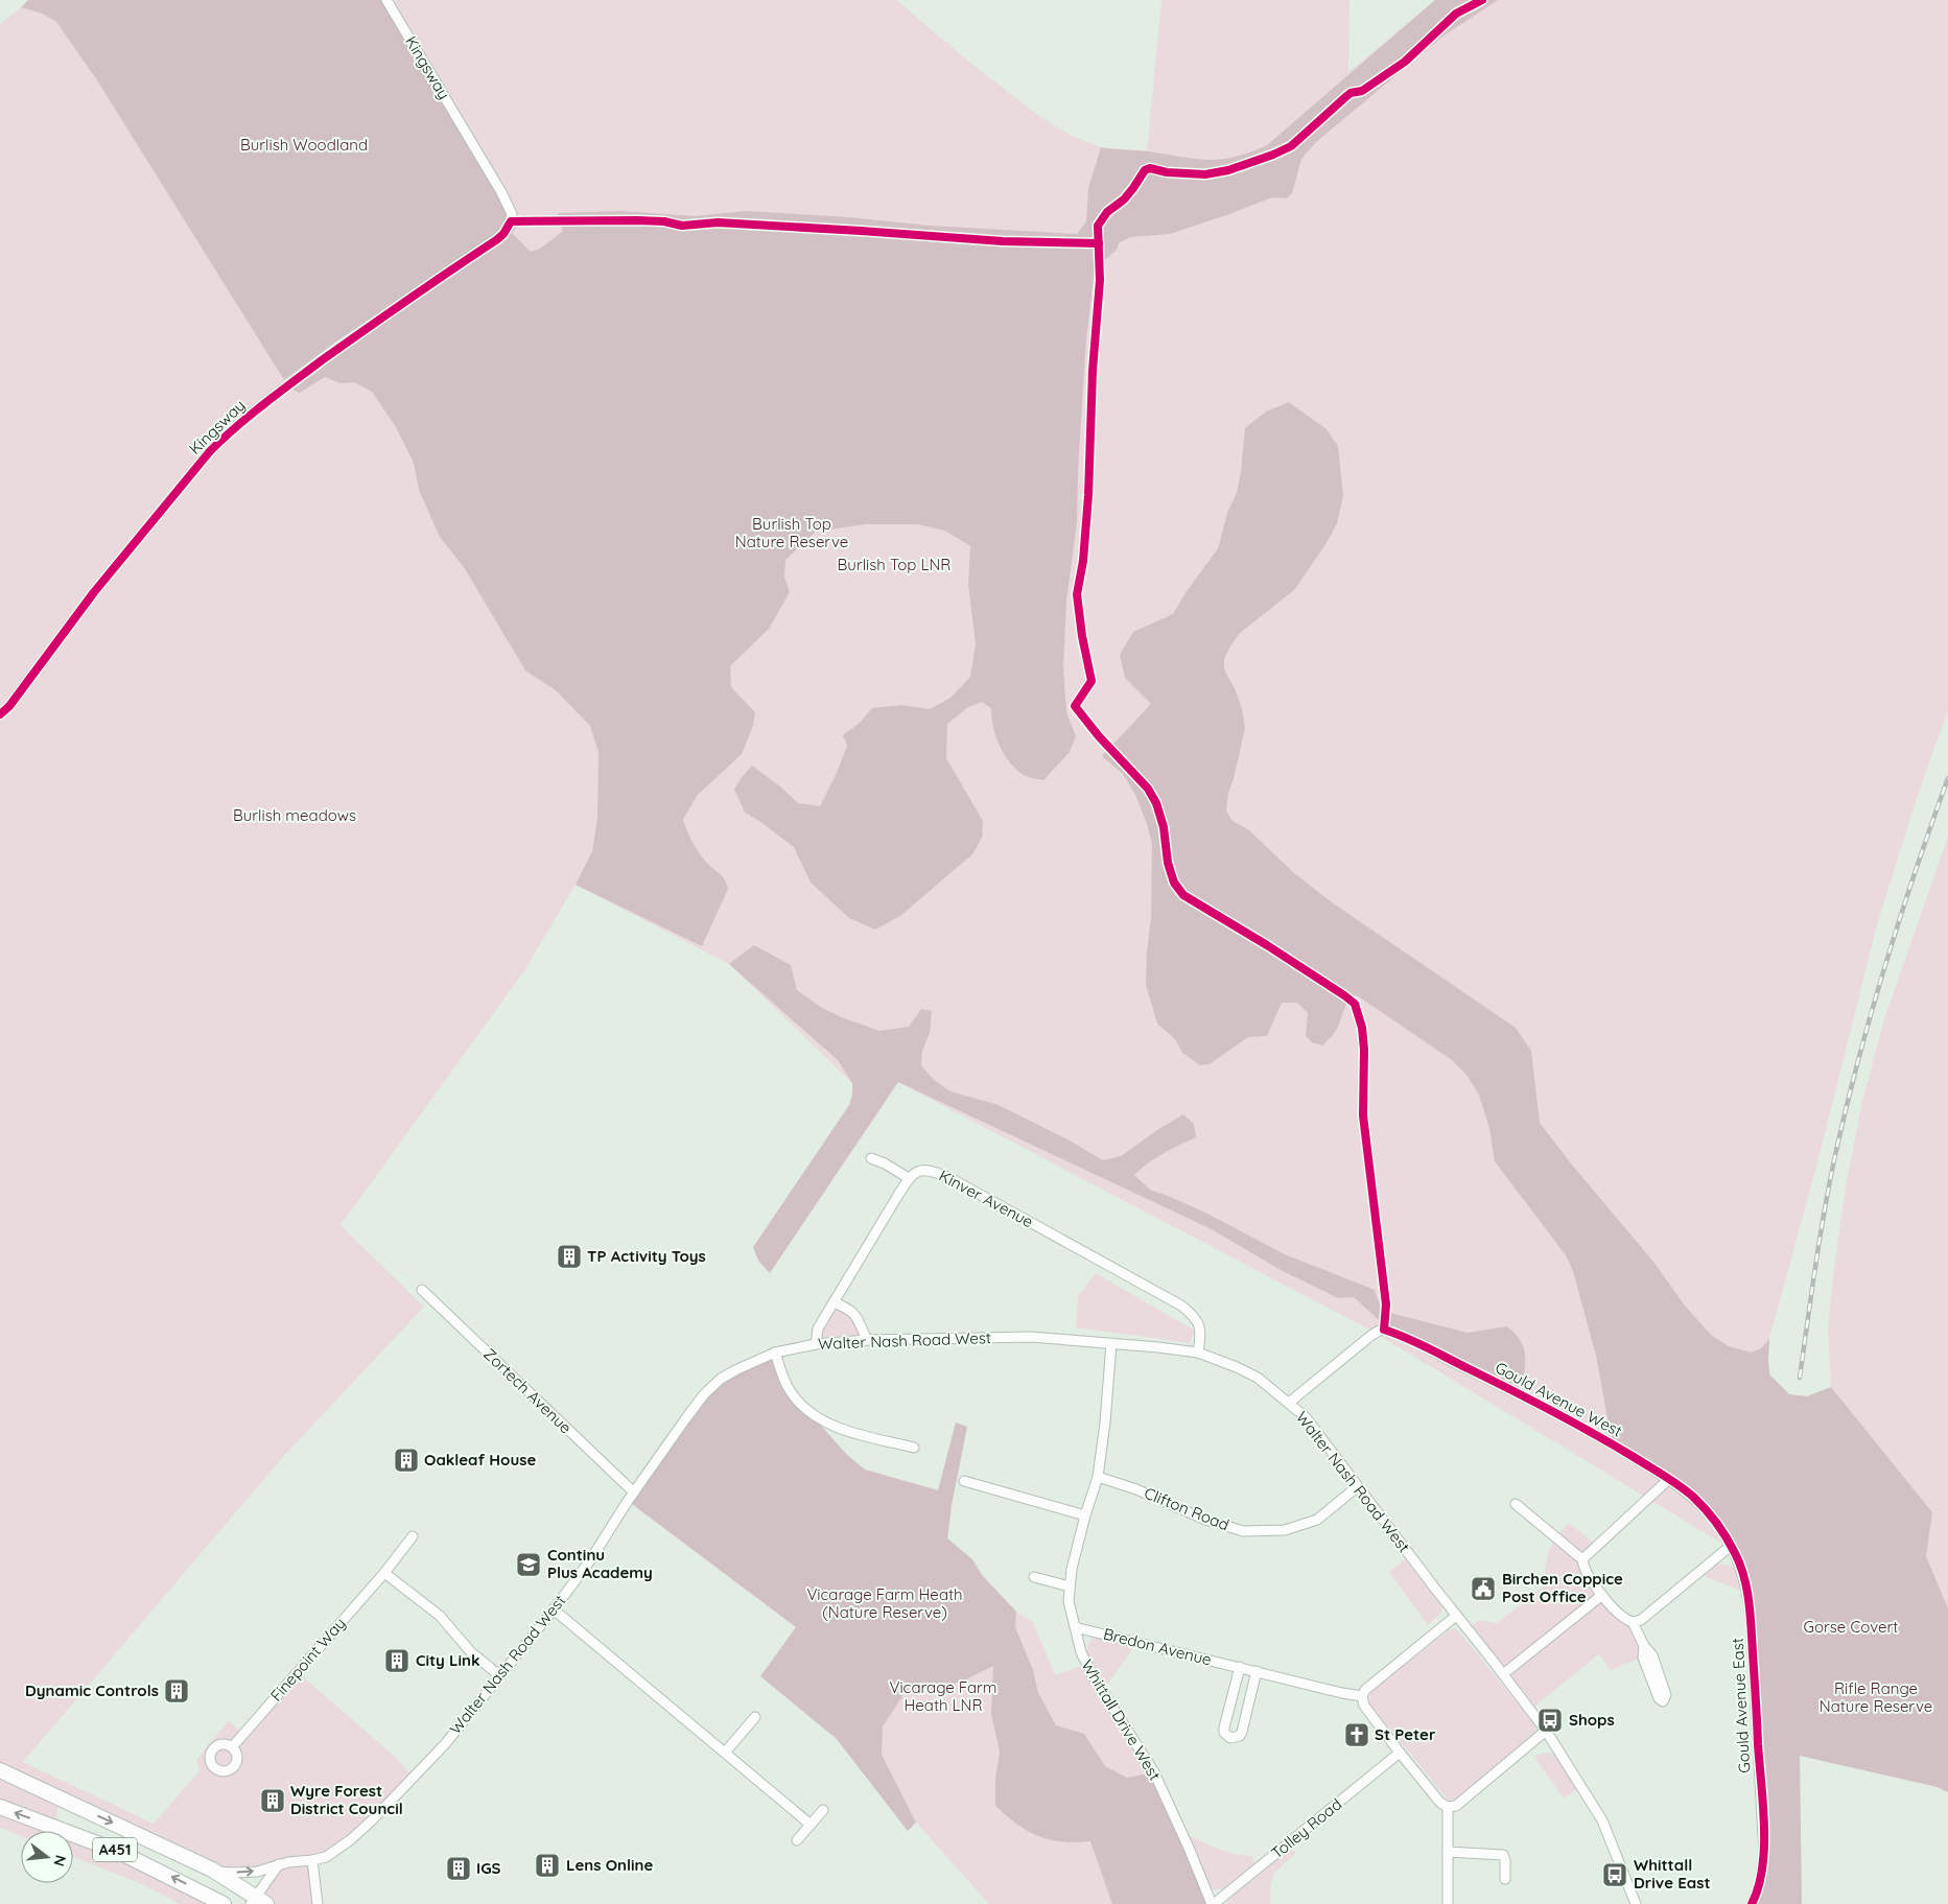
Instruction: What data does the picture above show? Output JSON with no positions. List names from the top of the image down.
{
  "streets": {
    "main road": ["A451"],
    "street": [
      "Kingsway",
      "Kinver Avenue",
      "Walter Nash Road West",
      "Zortech Avenue",
      "Gould Avenue West",
      "Clifton Road",
      "Bredon Avenue",
      "Finepoint Way",
      "Gould Avenue East",
      "Whittall Drive West",
      "Tolley Road"
    ]
  },
  "crossings": [
    ["Kinver Avenue", "Walter Nash Road West"],
    ["Walter Nash Road West", "Zortech Avenue"],
    ["Walter Nash Road West", "Gould Avenue West"],
    ["Walter Nash Road West", "Clifton Road"],
    ["Walter Nash Road West", "Whittall Drive West"],
    ["Walter Nash Road West", "A451"],
    ["Gould Avenue West", "Gould Avenue East"],
    ["Clifton Road", "Whittall Drive West"],
    ["Bredon Avenue", "Whittall Drive West"],
    ["Whittall Drive West", "Tolley Road"]
  ],
  "parks": [
    "Burlish Woodland",
    "Burlish Top Nature Reserve",
    "Burlish Top LNR",
    "Burlish meadows",
    "Vicarage Farm Heath (Nature Reserve)",
    "Gorse Covert",
    "Vicarage Farm Heath LNR",
    "Rifle Range Nature Reserve"
  ],
  "places": {
    "building": [
      "TP Activity Toys",
      "Oakleaf House",
      "City Link",
      "Dynamic Controls",
      "Wyre Forest District Council",
      "Lens Online",
      "IGS"
    ],
    "school or university": ["Continu Plus Academy"],
    "public building": ["Birchen Coppice Post Office"],
    "bus stop": ["Shops", "Whittall Drive East"],
    "church": ["St Peter"]
  },
  "north": "right"
}
